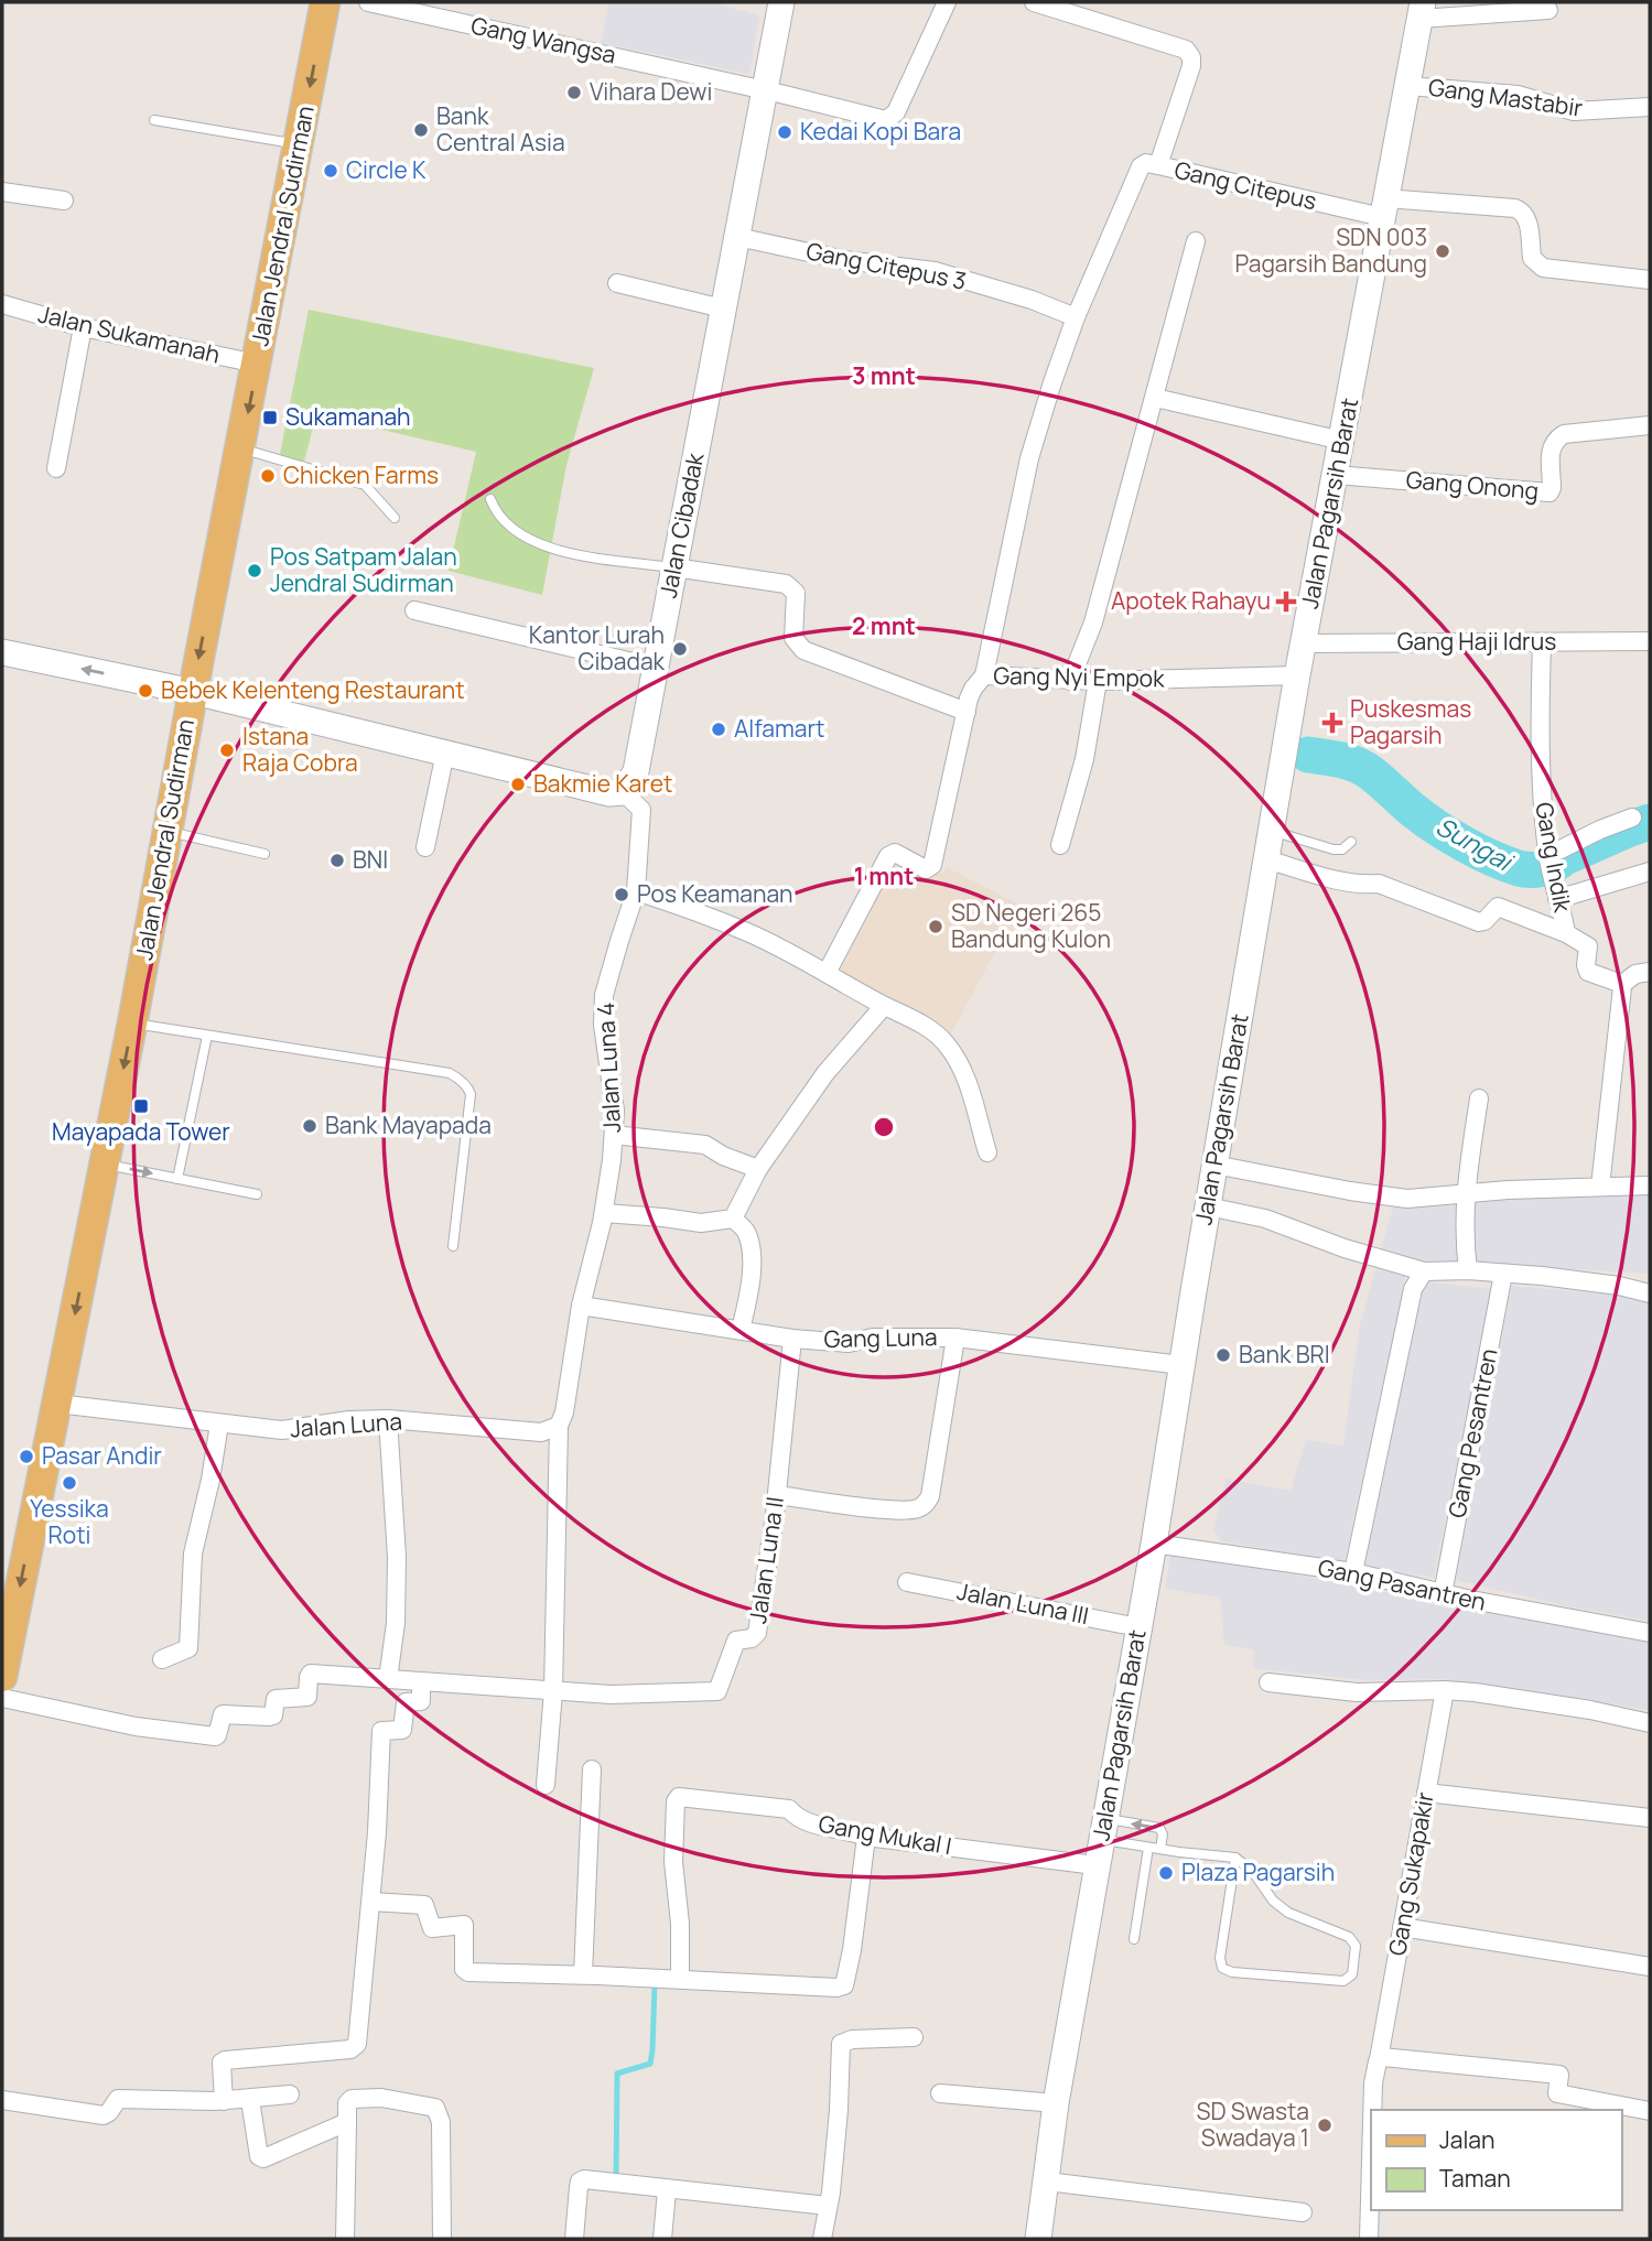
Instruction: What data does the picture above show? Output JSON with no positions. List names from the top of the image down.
{
  "streets": {
    "main road": ["Jalan Jendral Sudirman"],
    "street": [
      "Gang Wangsa",
      "Gang Mastabir",
      "Gang Citepus",
      "Gang Citepus 3",
      "Jalan Sukamanah",
      "Gang Onong",
      "Jalan Pagarsih Barat",
      "Jalan Cibadak",
      "Gang Haji Idrus",
      "Gang Nyi Empok",
      "Gang Indik",
      "Jalan Luna 4",
      "Gang Luna",
      "Jalan Luna",
      "Gang Pesantren",
      "Jalan Luna II",
      "Gang Pasantren",
      "Jalan Luna III",
      "Gang Mukal I",
      "Gang Sukapakir"
    ]
  },
  "crossings": [
    ["Gang Wangsa", "Jalan Cibadak"],
    ["Gang Mastabir", "Jalan Pagarsih Barat"],
    ["Gang Citepus", "Jalan Pagarsih Barat"],
    ["Jalan Jendral Sudirman", "Jalan Sukamanah"],
    ["Jalan Jendral Sudirman", "Jalan Luna"],
    ["Gang Citepus 3", "Jalan Cibadak"],
    ["Gang Onong", "Jalan Pagarsih Barat"],
    ["Jalan Pagarsih Barat", "Gang Haji Idrus"],
    ["Jalan Pagarsih Barat", "Gang Nyi Empok"],
    ["Jalan Pagarsih Barat", "Gang Indik"],
    ["Jalan Pagarsih Barat", "Gang Luna"],
    ["Jalan Pagarsih Barat", "Gang Pasantren"],
    ["Jalan Pagarsih Barat", "Jalan Luna III"],
    ["Jalan Pagarsih Barat", "Gang Mukal I"],
    ["Jalan Cibadak", "Gang Nyi Empok"],
    ["Jalan Cibadak", "Jalan Luna 4"],
    ["Gang Haji Idrus", "Gang Indik"],
    ["Jalan Luna 4", "Gang Luna"],
    ["Gang Luna", "Jalan Luna II"],
    ["Gang Pesantren", "Gang Pasantren"]
  ],
  "one_way": ["Jalan Jendral Sudirman"],
  "water": ["Sungai"],
  "places": {
    "other": [
      "Vihara Dewi",
      "Bank Central Asia",
      "Kedai Kopi Bara",
      "Circle K",
      "SDN 003 Pagarsih Bandung",
      "Chicken Farms",
      "Pos Satpam Jalan Jendral Sudirman",
      "Kantor Lurah Cibadak",
      "Bebek Kelenteng Restaurant",
      "Alfamart",
      "Istana Raja Cobra",
      "Bakmie Karet",
      "BNI",
      "Pos Keamanan",
      "SD Negeri 265 Bandung Kulon",
      "Bank Mayapada",
      "Bank BRI",
      "Pasar Andir",
      "Yessika Roti",
      "Plaza Pagarsih",
      "SD Swasta Swadaya 1"
    ],
    "transit": ["Sukamanah", "Mayapada Tower"],
    "health": ["Apotek Rahayu", "Puskesmas Pagarsih"]
  },
  "legend": ["Jalan", "Taman"],
  "rings": ["3 mnt", "2 mnt", "1 mnt"]
}
